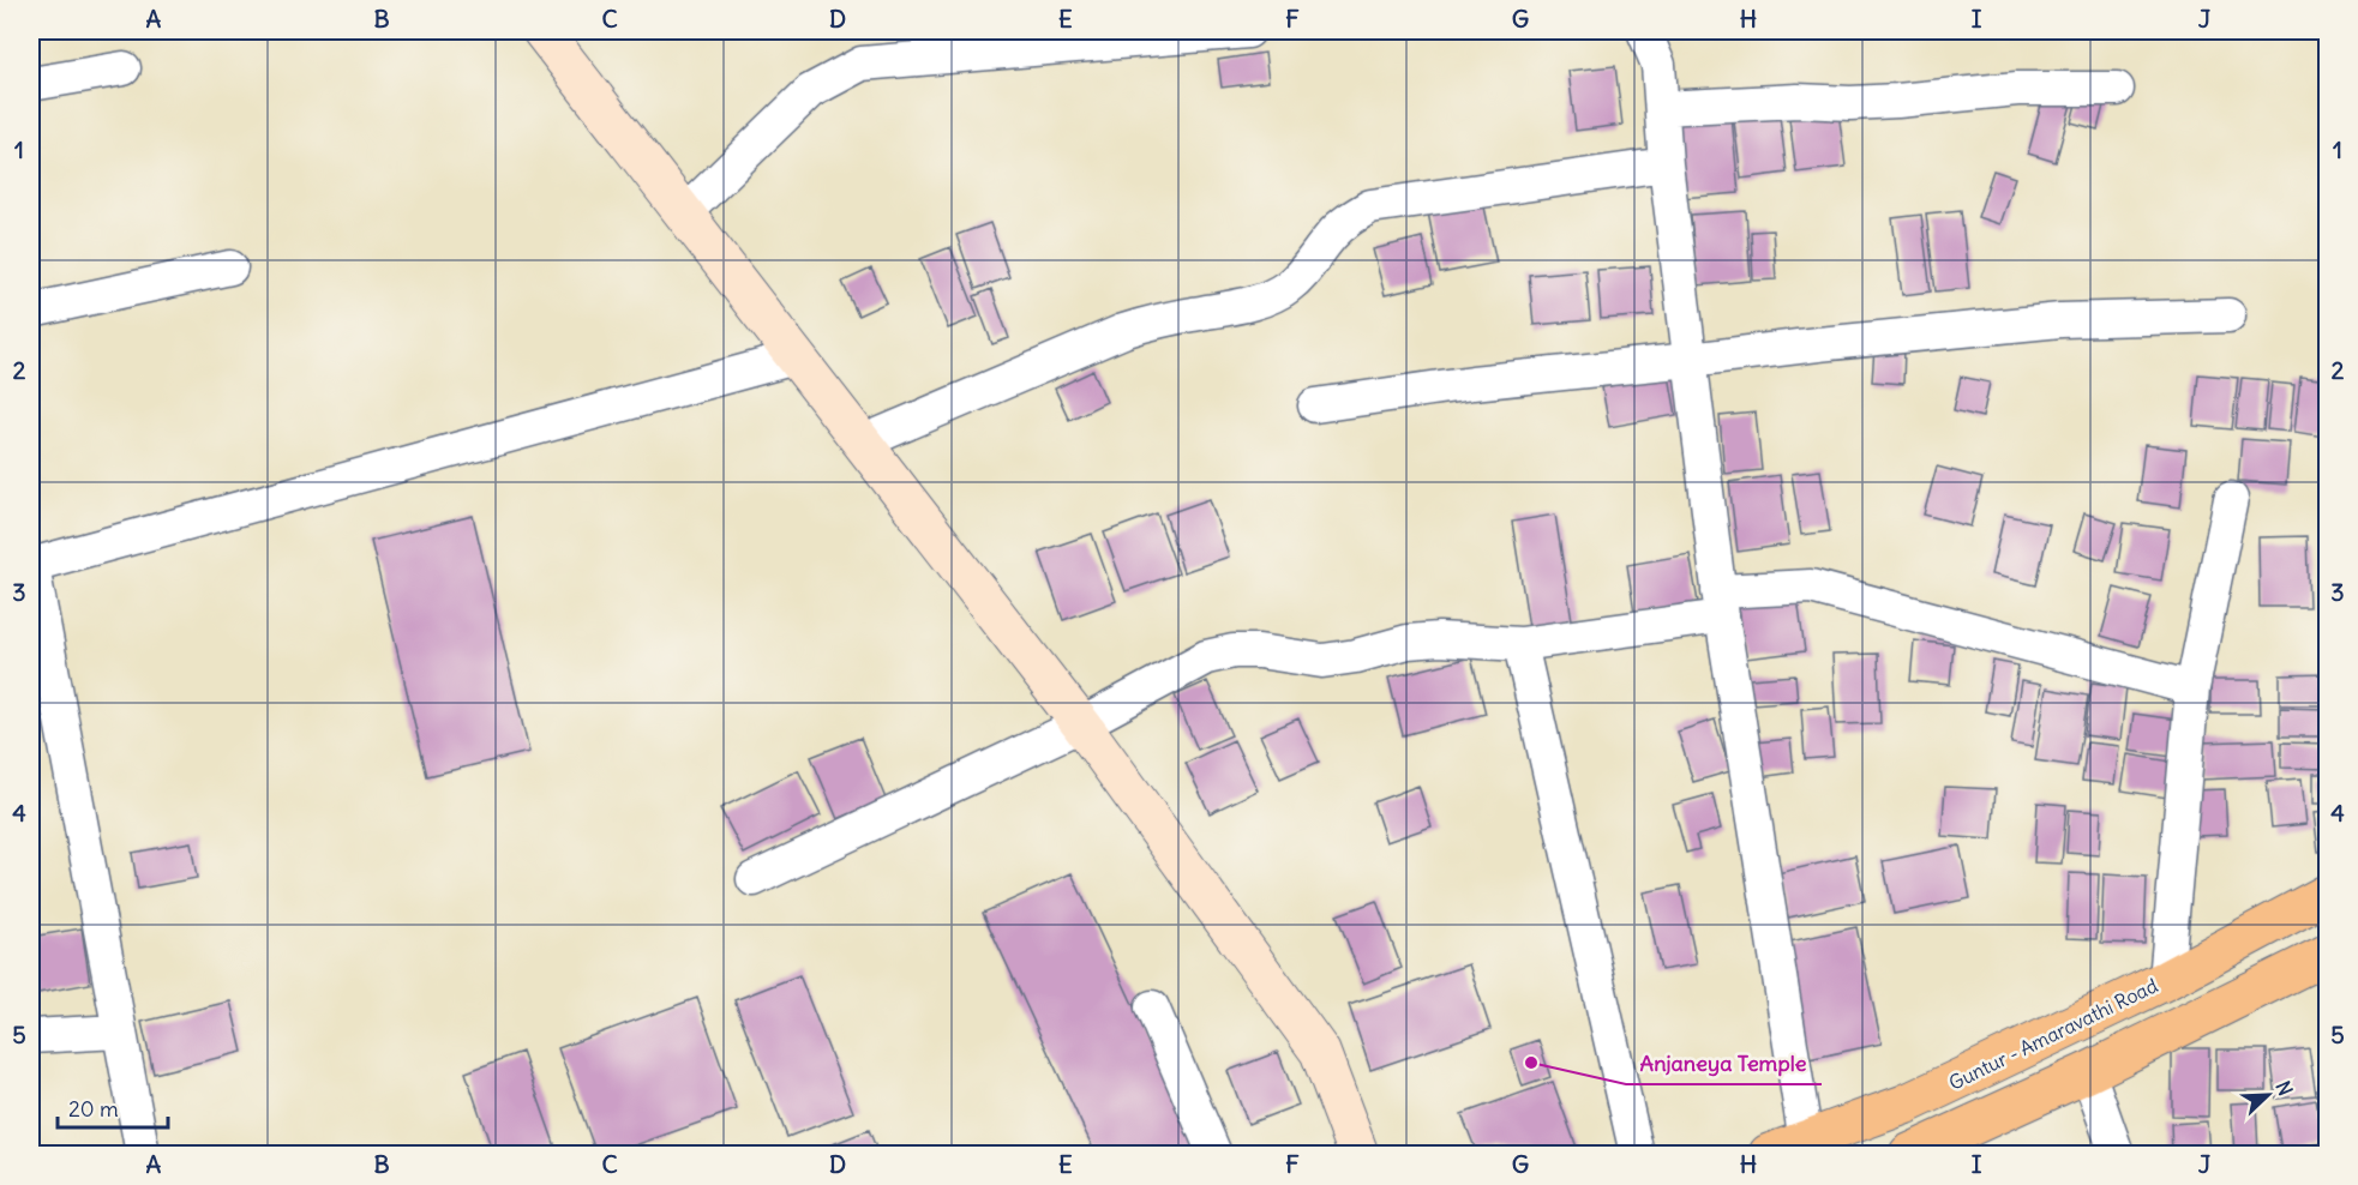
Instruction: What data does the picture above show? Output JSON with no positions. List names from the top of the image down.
{
  "streets": {
    "main road": ["Guntur - Amaravathi Road"]
  },
  "places": ["Anjaneya Temple"],
  "scale_bar": "20 m",
  "north": "top right",
  "grid": {
    "columns": [
      "A",
      "B",
      "C",
      "D",
      "E",
      "F",
      "G",
      "H",
      "I",
      "J"
    ],
    "rows": [
      "1",
      "2",
      "3",
      "4",
      "5"
    ]
  }
}
